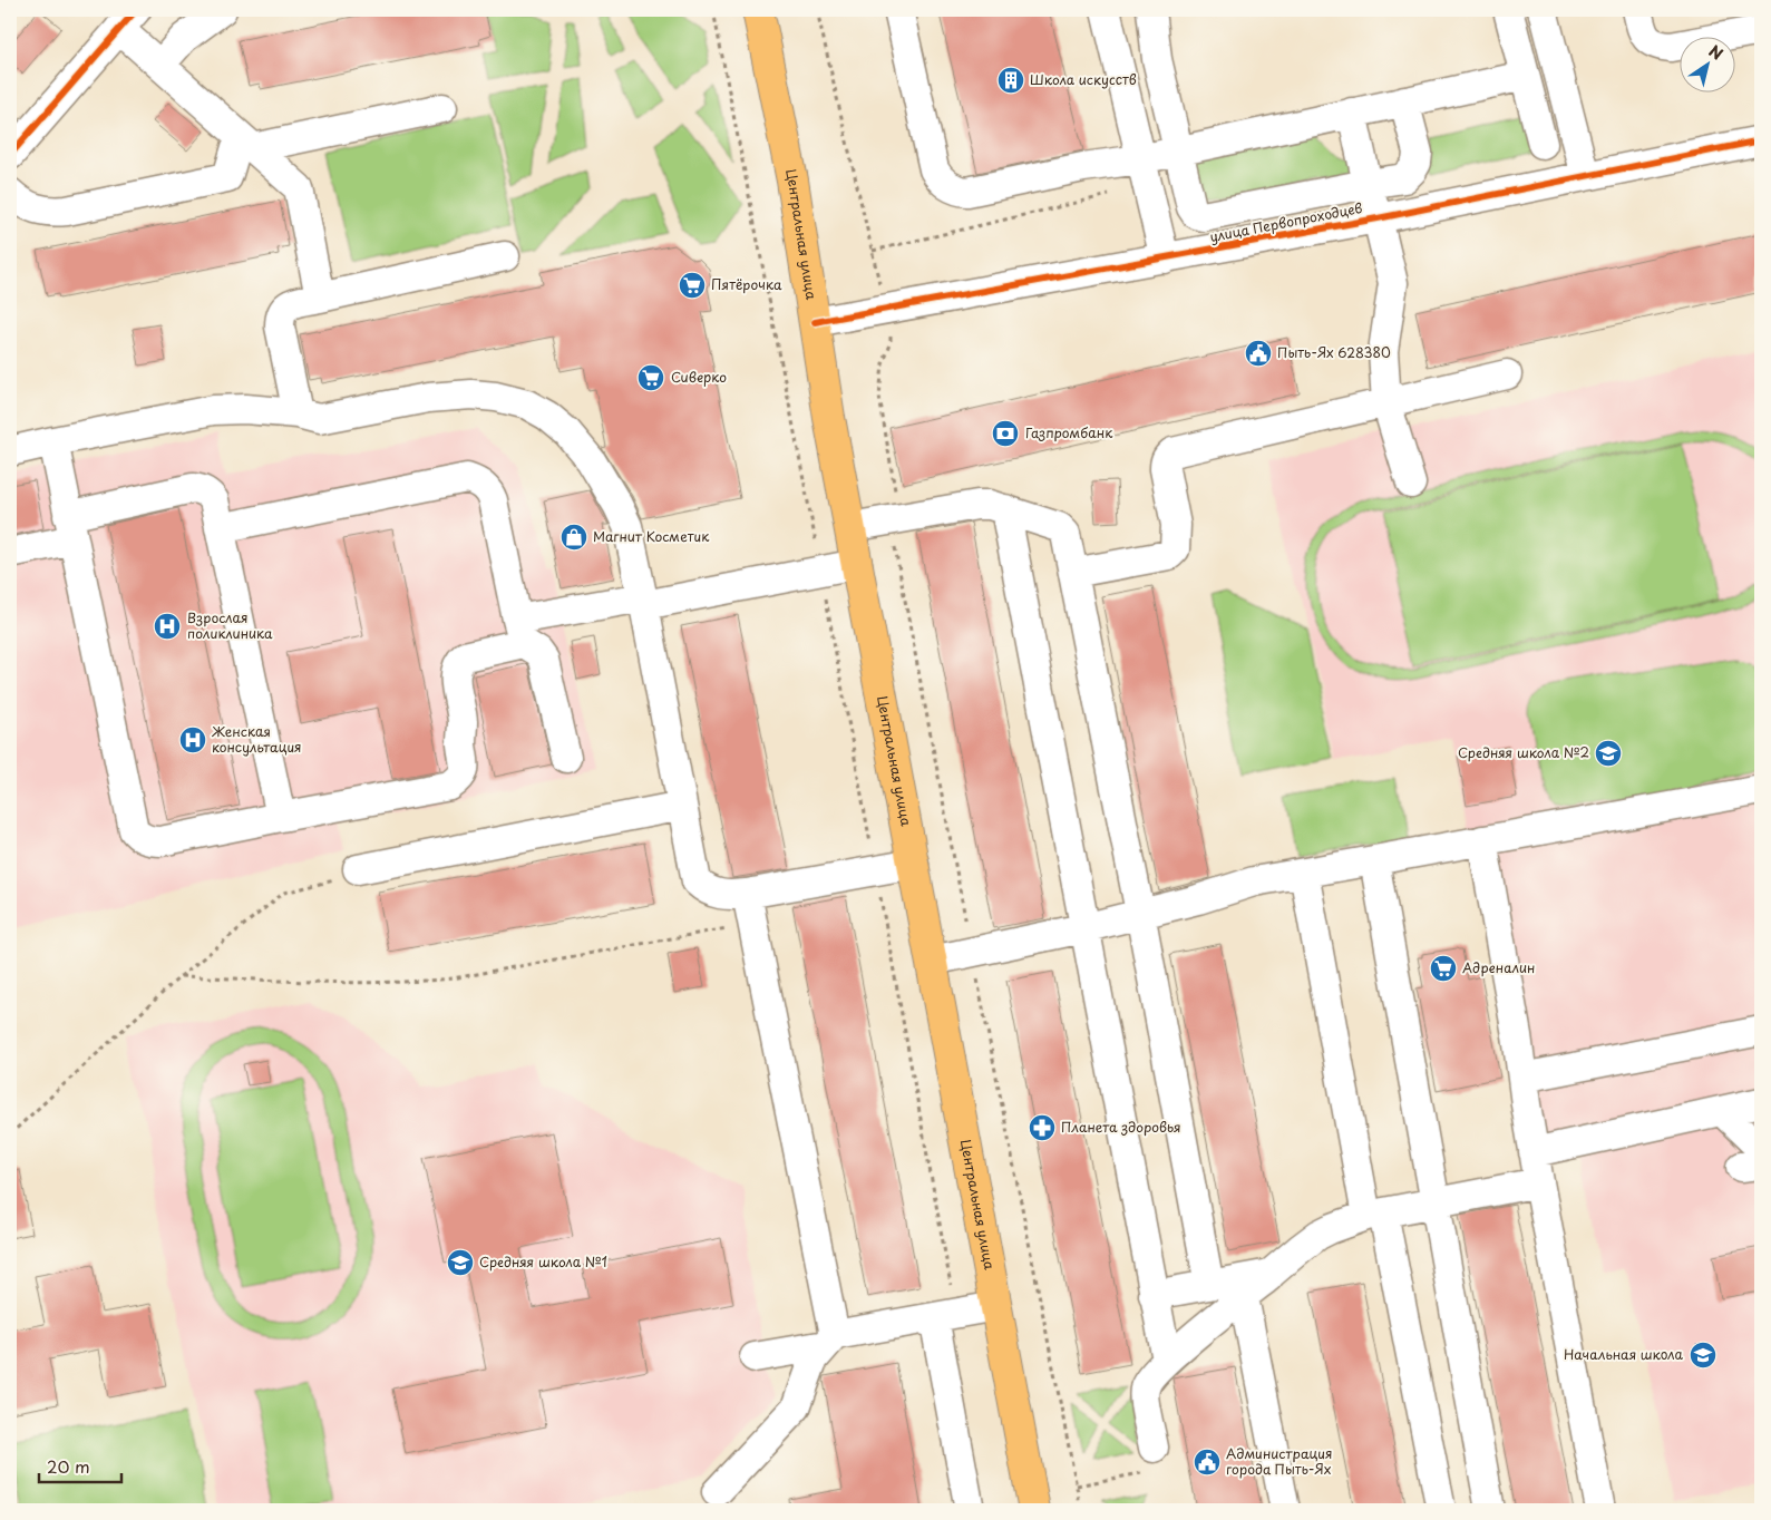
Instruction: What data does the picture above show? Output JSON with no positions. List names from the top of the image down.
{
  "streets": {
    "main road": ["Центральная улица"],
    "street": ["улица Первопроходцев"]
  },
  "crossings": [
    ["улица Первопроходцев", "Центральная улица"]
  ],
  "places": {
    "building": ["Школа искусств"],
    "supermarket": ["Пятёрочка", "Сиверко", "Адреналин"],
    "public building": ["Пыть-Ях 628380", "Администрация города Пыть-Ях"],
    "bank": ["Газпромбанк"],
    "shop": ["Магнит Косметик"],
    "hospital": ["Взрослая поликлиника", "Женская консультация"],
    "school or university": ["Средняя школа №2", "Средняя школа №1", "Начальная школа"],
    "pharmacy": ["Планета здоровья"]
  },
  "scale_bar": "20 m",
  "north": "top right"
}
